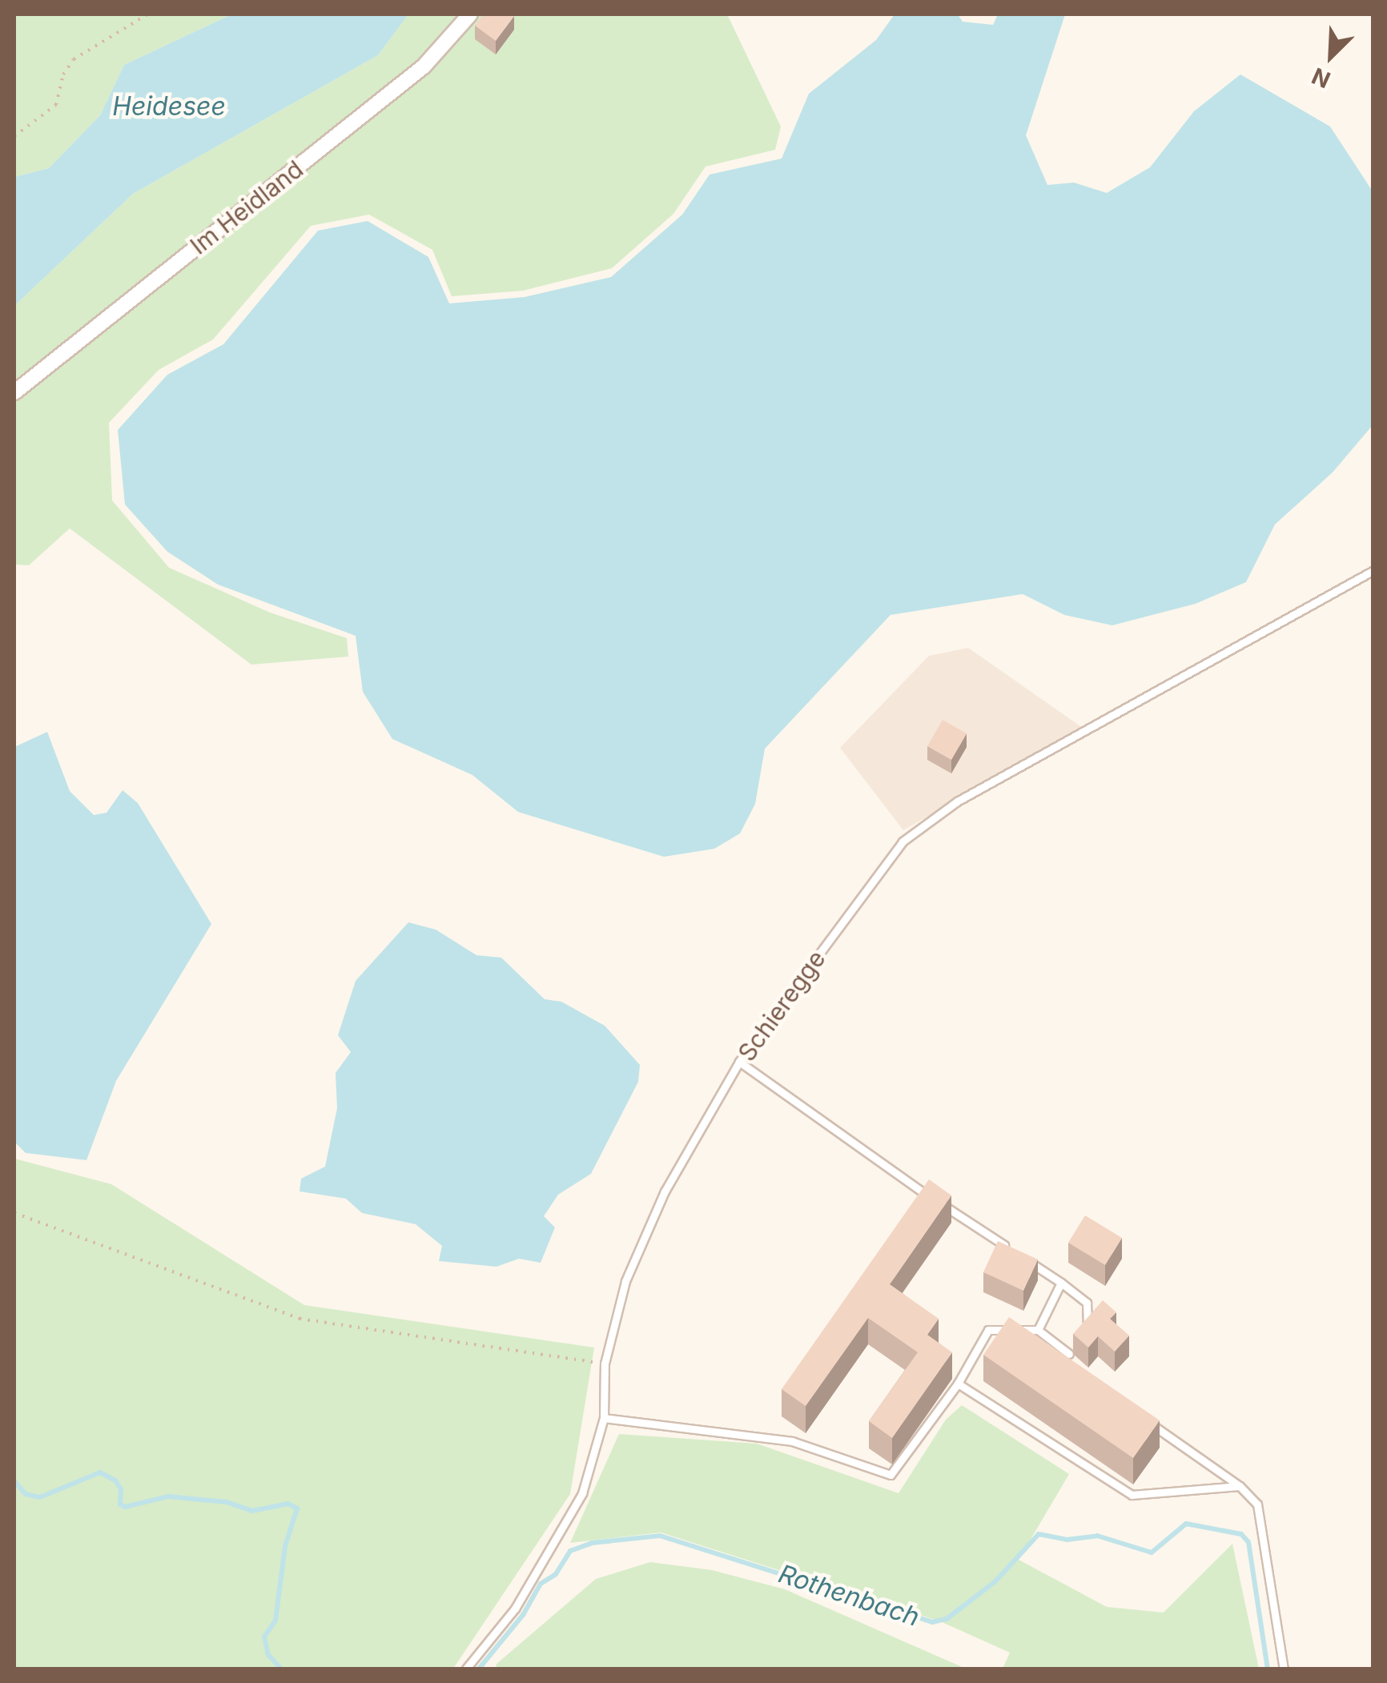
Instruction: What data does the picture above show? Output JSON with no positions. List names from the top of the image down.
{
  "streets": {
    "street": ["Im Heidland"],
    "lane": ["Schieregge"]
  },
  "water": ["Heidesee", "Rothenbach"],
  "north": "bottom left"
}
